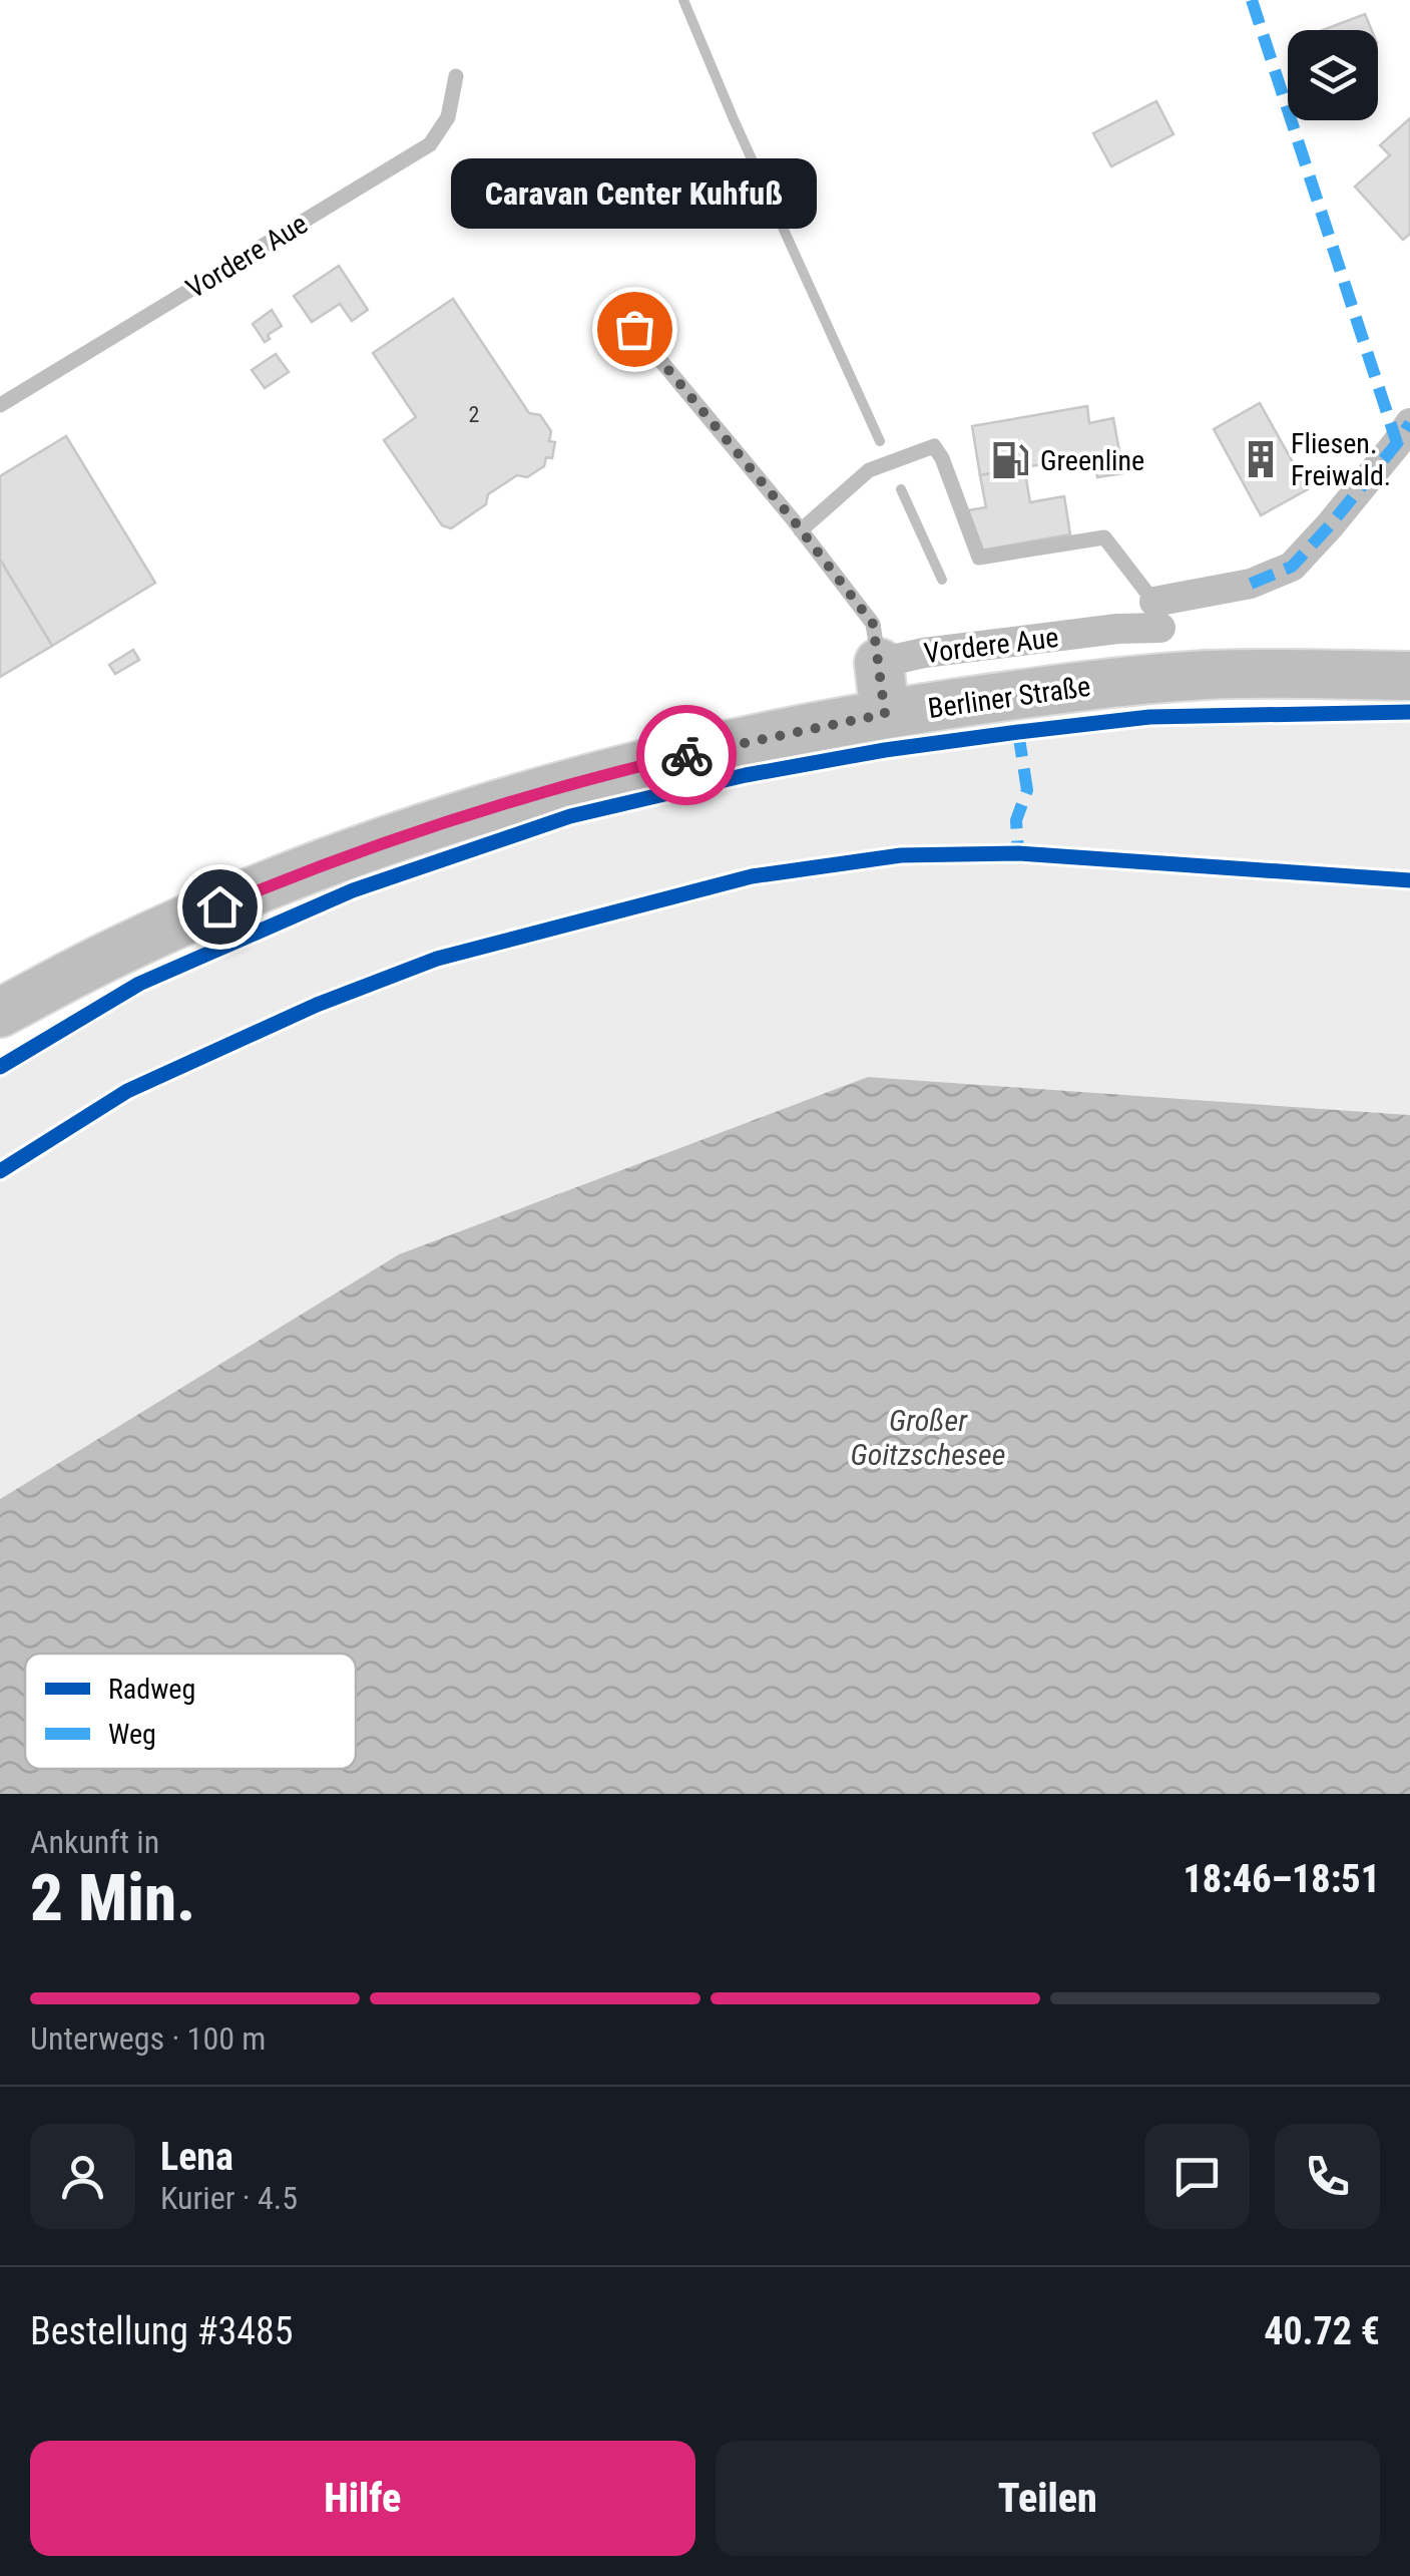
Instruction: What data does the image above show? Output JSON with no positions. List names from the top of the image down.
{
  "streets": {
    "main road": ["Berliner Straße"],
    "street": ["Vordere Aue"]
  },
  "water": ["Großer Goitzschesee"],
  "places": {
    "other": ["Caravan Center Kuhfuß"],
    "building": ["Fliesen. Freiwald."],
    "fuel station": ["Greenline"]
  },
  "house_numbers": ["2"],
  "legend": ["Radweg", "Weg"],
  "page": {
    "bubble": "Caravan Center Kuhfuß",
    "heading": ["2 Min.", "Ankunft in", "18:46–18:51"],
    "panel": [
      "Lena",
      "Kurier · 4.5",
      "Bestellung #3485",
      "40.72 €"
    ],
    "bar": "Unterwegs · 100 m",
    "buttons": ["Hilfe", "Teilen"]
  }
}
